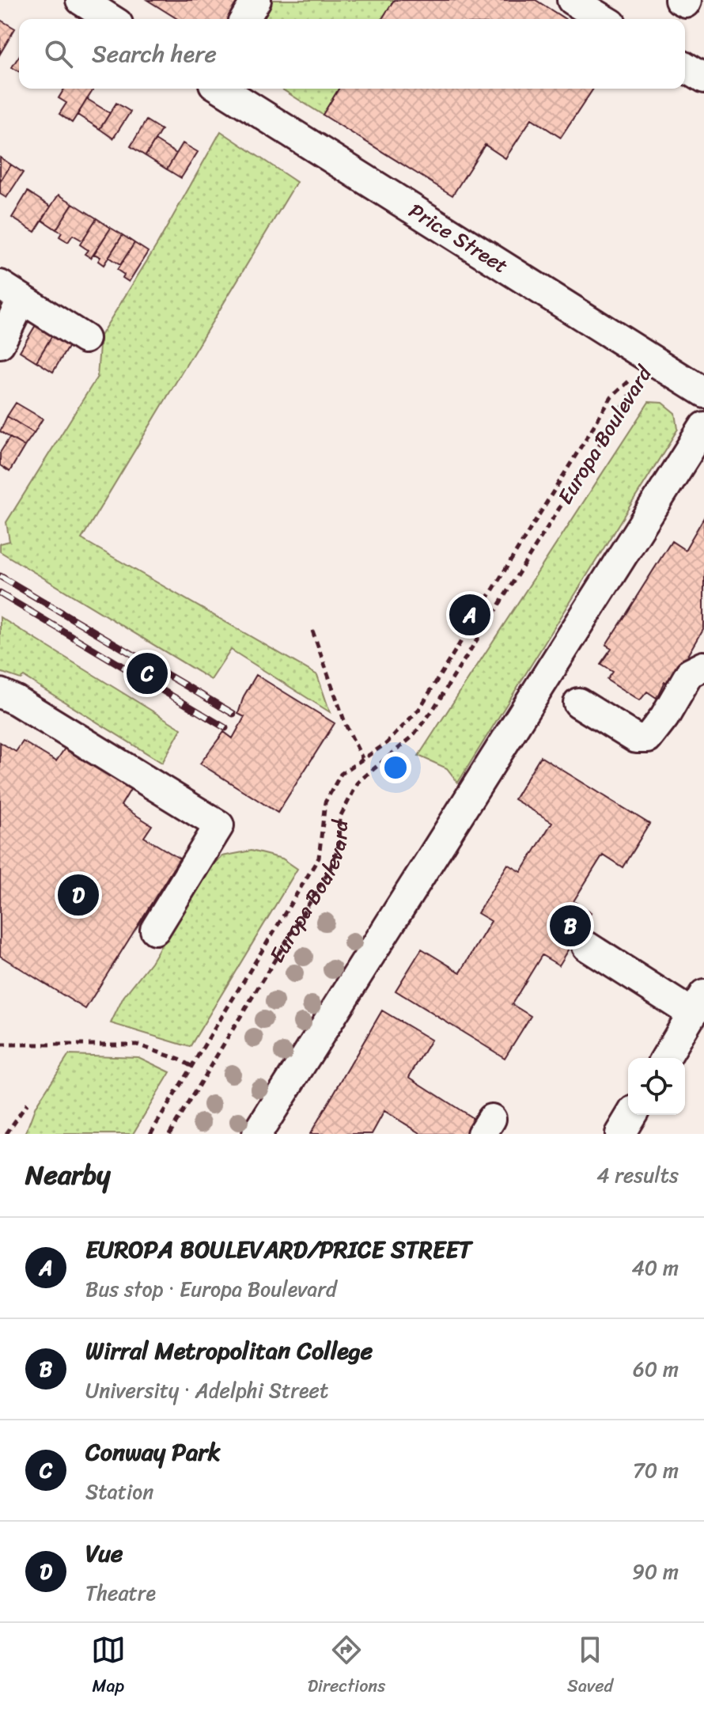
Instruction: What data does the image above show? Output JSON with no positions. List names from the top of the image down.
{
  "streets": {
    "street": ["Price Street"],
    "path": ["Europa Boulevard"]
  },
  "crossings": [
    ["Price Street", "Europa Boulevard"]
  ],
  "page": {
    "search": "Search here",
    "pins": [
      "A",
      "C",
      "D",
      "B"
    ],
    "heading": ["Nearby", "4 results"],
    "list": [
      {
        "mark": "A",
        "name": "EUROPA BOULEVARD/PRICE STREET",
        "note": "Bus stop · Europa Boulevard",
        "value": "40 m"
      },
      {
        "mark": "B",
        "name": "Wirral Metropolitan College",
        "note": "University · Adelphi Street",
        "value": "60 m"
      },
      {
        "mark": "C",
        "name": "Conway Park",
        "note": "Station",
        "value": "70 m"
      },
      {
        "mark": "D",
        "name": "Vue",
        "note": "Theatre",
        "value": "90 m"
      }
    ],
    "nav": ["Map", "Directions", "Saved"]
  }
}
